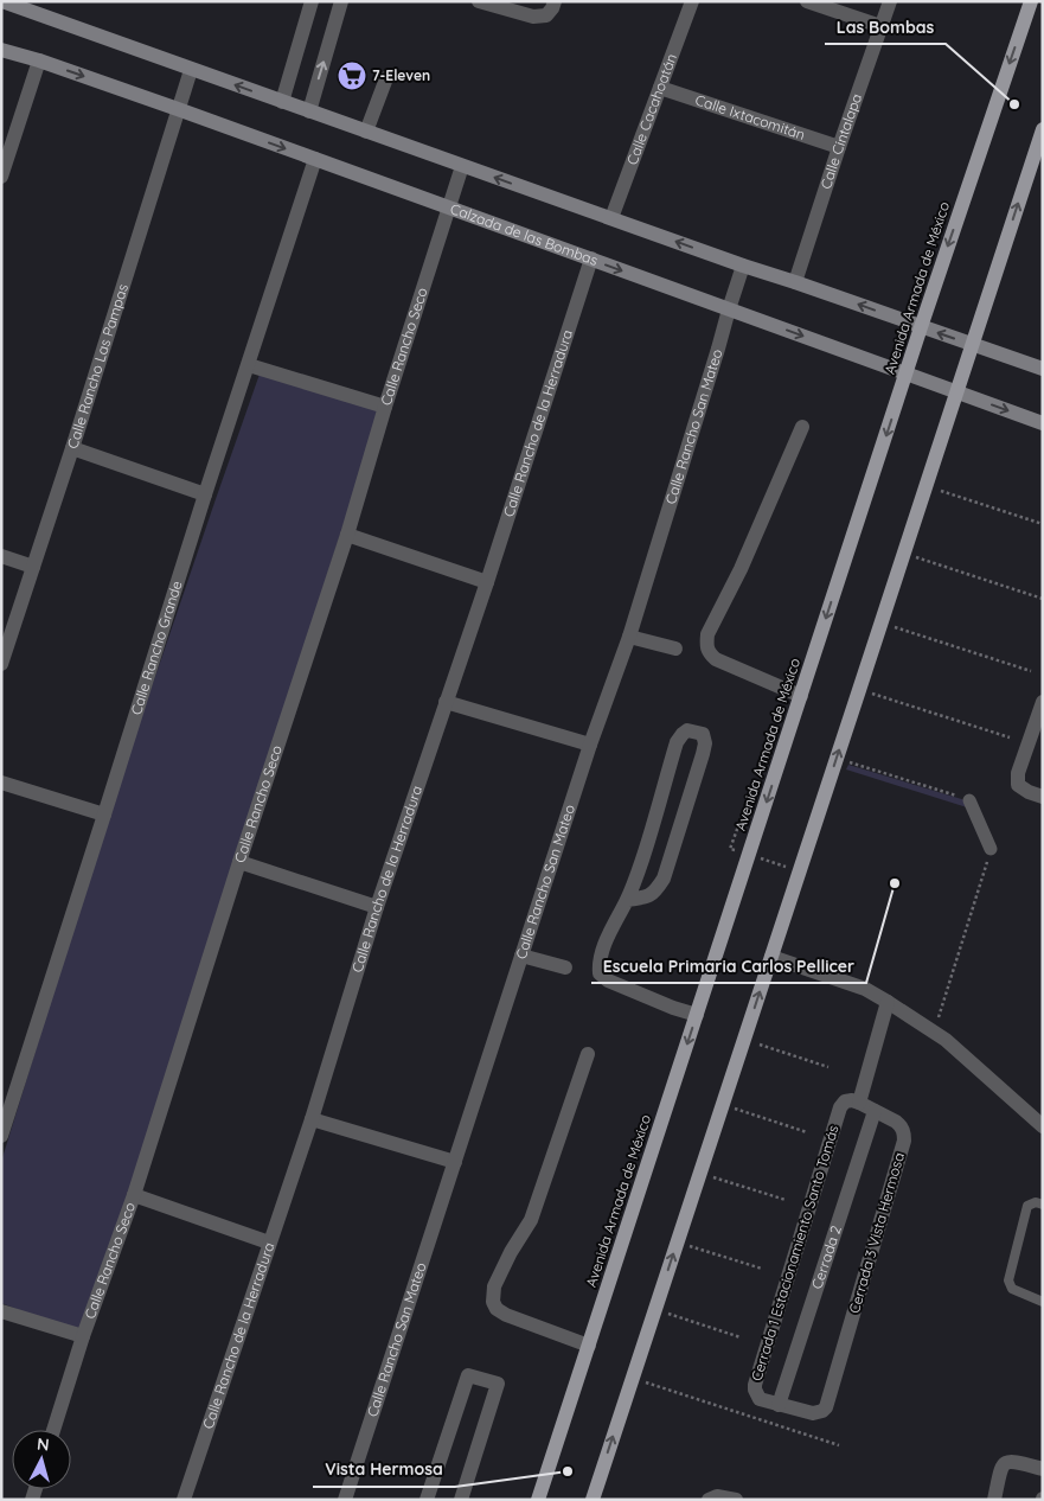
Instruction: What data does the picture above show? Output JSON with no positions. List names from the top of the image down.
{
  "streets": {
    "main road": ["Calzada de las Bombas", "Avenida Armada de México"],
    "street": [
      "Calle Cacahoatán",
      "Calle Ixtacomitán",
      "Calle Cintalapa",
      "Calle Rancho Seco",
      "Calle Rancho Las Pampas",
      "Calle Rancho de la Herradura",
      "Calle Rancho San Mateo",
      "Calle Rancho Grande",
      "Cerrada 3 Vista Hermosa",
      "Cerrada 1 Estacionamiento Santo Tomás",
      "Cerrada 2"
    ]
  },
  "crossings": [
    ["Calle Cacahoatán", "Calle Ixtacomitán"],
    ["Calle Ixtacomitán", "Calle Cintalapa"],
    ["Calzada de las Bombas", "Avenida Armada de México"],
    ["Calzada de las Bombas", "Calle Rancho Seco"],
    ["Calzada de las Bombas", "Calle Rancho Las Pampas"],
    ["Calzada de las Bombas", "Calle Rancho de la Herradura"],
    ["Calzada de las Bombas", "Calle Rancho San Mateo"],
    ["Calzada de las Bombas", "Calle Rancho Grande"],
    ["Cerrada 3 Vista Hermosa", "Cerrada 1 Estacionamiento Santo Tomás"],
    ["Cerrada 3 Vista Hermosa", "Cerrada 2"],
    ["Cerrada 1 Estacionamiento Santo Tomás", "Cerrada 2"]
  ],
  "places": {
    "supermarket": ["7-Eleven"],
    "other": ["Las Bombas", "Escuela Primaria Carlos Pellicer", "Vista Hermosa"]
  },
  "north": "top"
}
